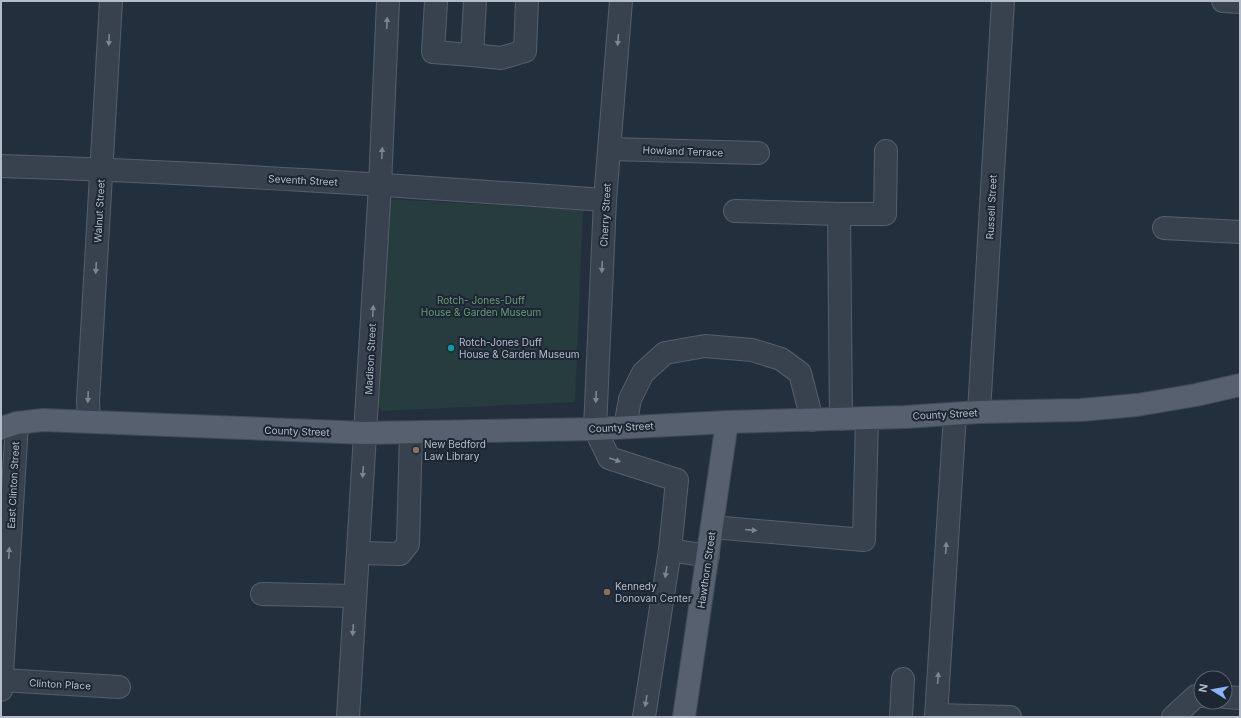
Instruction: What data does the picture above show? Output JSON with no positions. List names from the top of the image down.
{
  "streets": {
    "main road": ["County Street", "Hawthorn Street"],
    "street": [
      "Howland Terrace",
      "Seventh Street",
      "Russell Street",
      "Walnut Street",
      "Cherry Street",
      "Madison Street",
      "East Clinton Street",
      "Clinton Place"
    ]
  },
  "crossings": [
    ["Howland Terrace", "Cherry Street"],
    ["Seventh Street", "Walnut Street"],
    ["Seventh Street", "Cherry Street"],
    ["Seventh Street", "Madison Street"],
    ["Russell Street", "County Street"],
    ["Walnut Street", "County Street"],
    ["Cherry Street", "County Street"],
    ["Madison Street", "County Street"],
    ["County Street", "East Clinton Street"],
    ["County Street", "Hawthorn Street"],
    ["East Clinton Street", "Clinton Place"]
  ],
  "one_way": ["Walnut Street", "Cherry Street", "East Clinton Street"],
  "parks": ["Rotch- Jones-Duff House & Garden Museum"],
  "places": ["Rotch-Jones Duff House & Garden Museum", "New Bedford Law Library", "Kennedy Donovan Center"],
  "north": "left"
}
